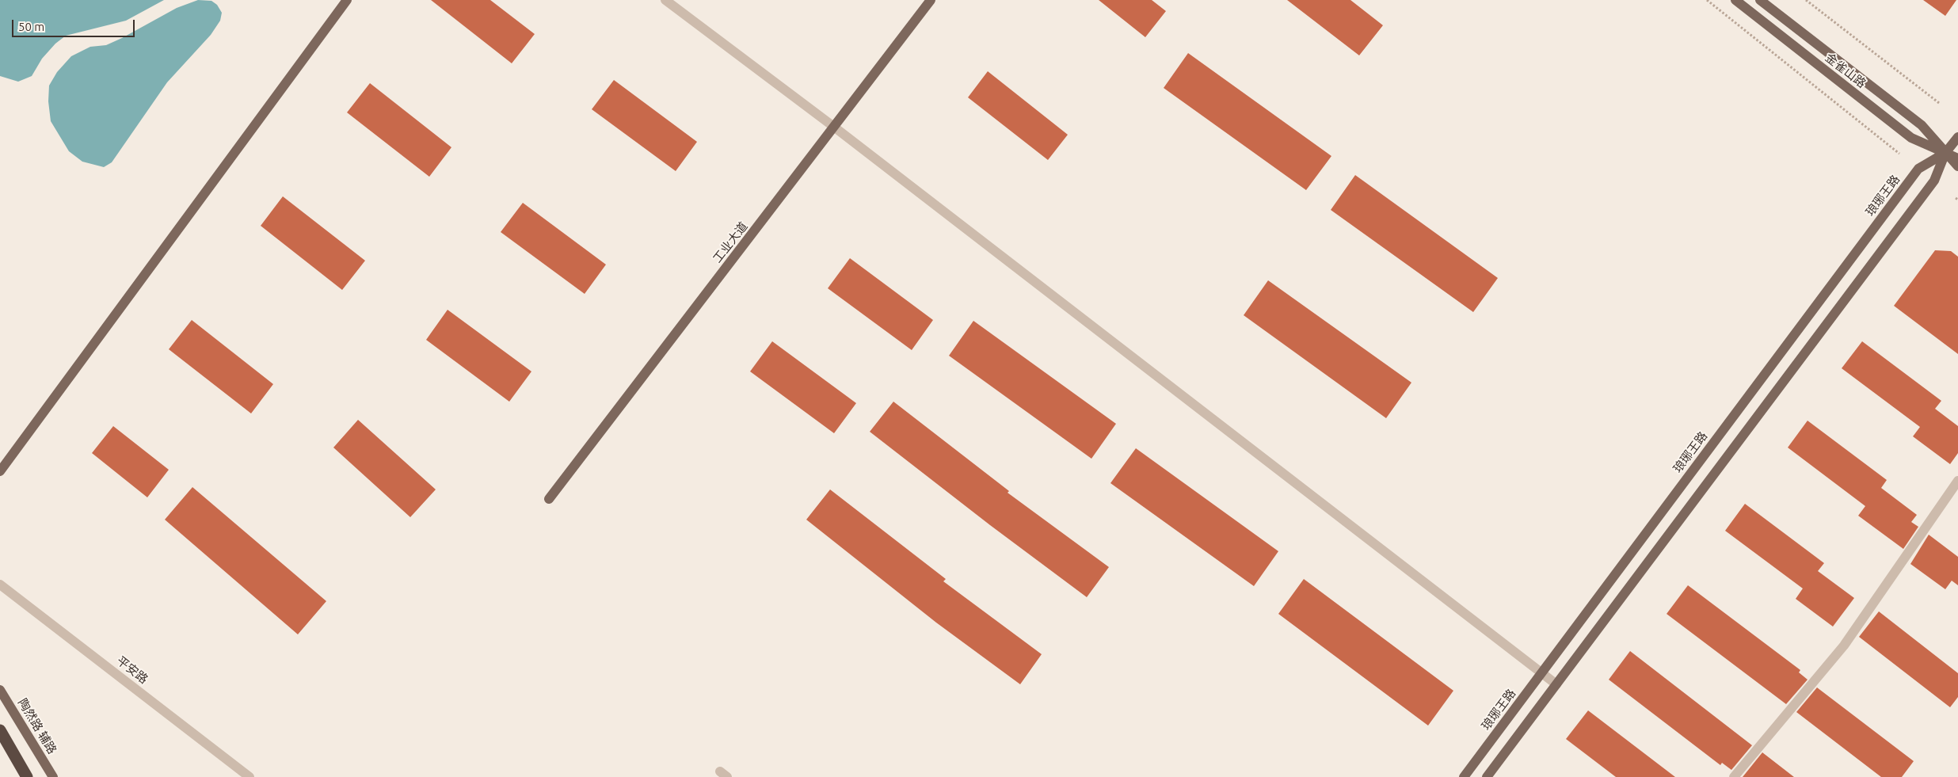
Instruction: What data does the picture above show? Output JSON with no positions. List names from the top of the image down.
{
  "streets": {
    "main road": [
      "金雀山路",
      "琅琊王路",
      "工业大道",
      "陶然路 辅路"
    ],
    "street": ["平安路"]
  },
  "crossings": [
    ["金雀山路", "琅琊王路"]
  ],
  "scale_bar": "50 m"
}
